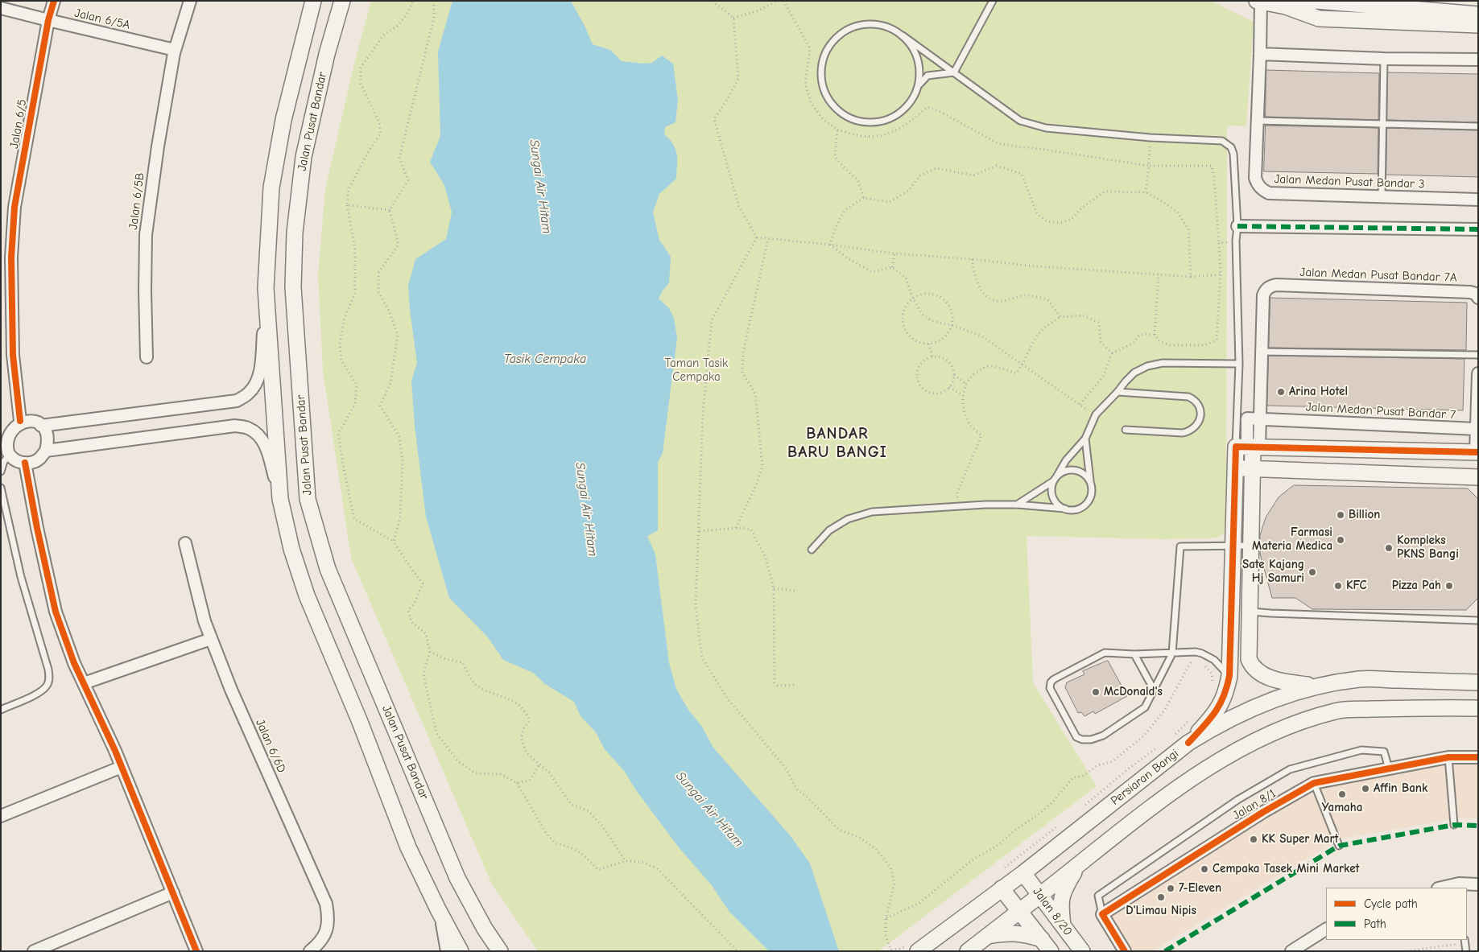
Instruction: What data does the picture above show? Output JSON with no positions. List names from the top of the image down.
{
  "streets": {
    "main road": ["Jalan Pusat Bandar", "Persiaran Bangi", "Jalan 8/20"],
    "street": [
      "Jalan 6/5A",
      "Jalan 6/5",
      "Jalan Medan Pusat Bandar 3",
      "Jalan 6/5B",
      "Jalan Medan Pusat Bandar 7A",
      "Jalan Medan Pusat Bandar 7",
      "Jalan 6/6D",
      "Jalan 8/1"
    ]
  },
  "crossings": [
    ["Jalan 6/5A", "Jalan 6/5"],
    ["Jalan 6/5A", "Jalan 6/5B"],
    ["Persiaran Bangi", "Jalan 8/20"]
  ],
  "districts": ["BANDAR BARU BANGI"],
  "water": ["Sungai Air Hitam", "Tasik Cempaka"],
  "parks": ["Taman Tasik Cempaka"],
  "places": [
    "Arina Hotel",
    "Billion",
    "Farmasi Materia Medica",
    "Kompleks PKNS Bangi",
    "Sate Kajang Hj Samuri",
    "KFC",
    "Pizza Pah",
    "McDonald's",
    "Affin Bank",
    "Yamaha",
    "KK Super Mart",
    "Cempaka Tasek Mini Market",
    "7-Eleven",
    "D'Limau Nipis"
  ],
  "legend": ["Cycle path", "Path"]
}
